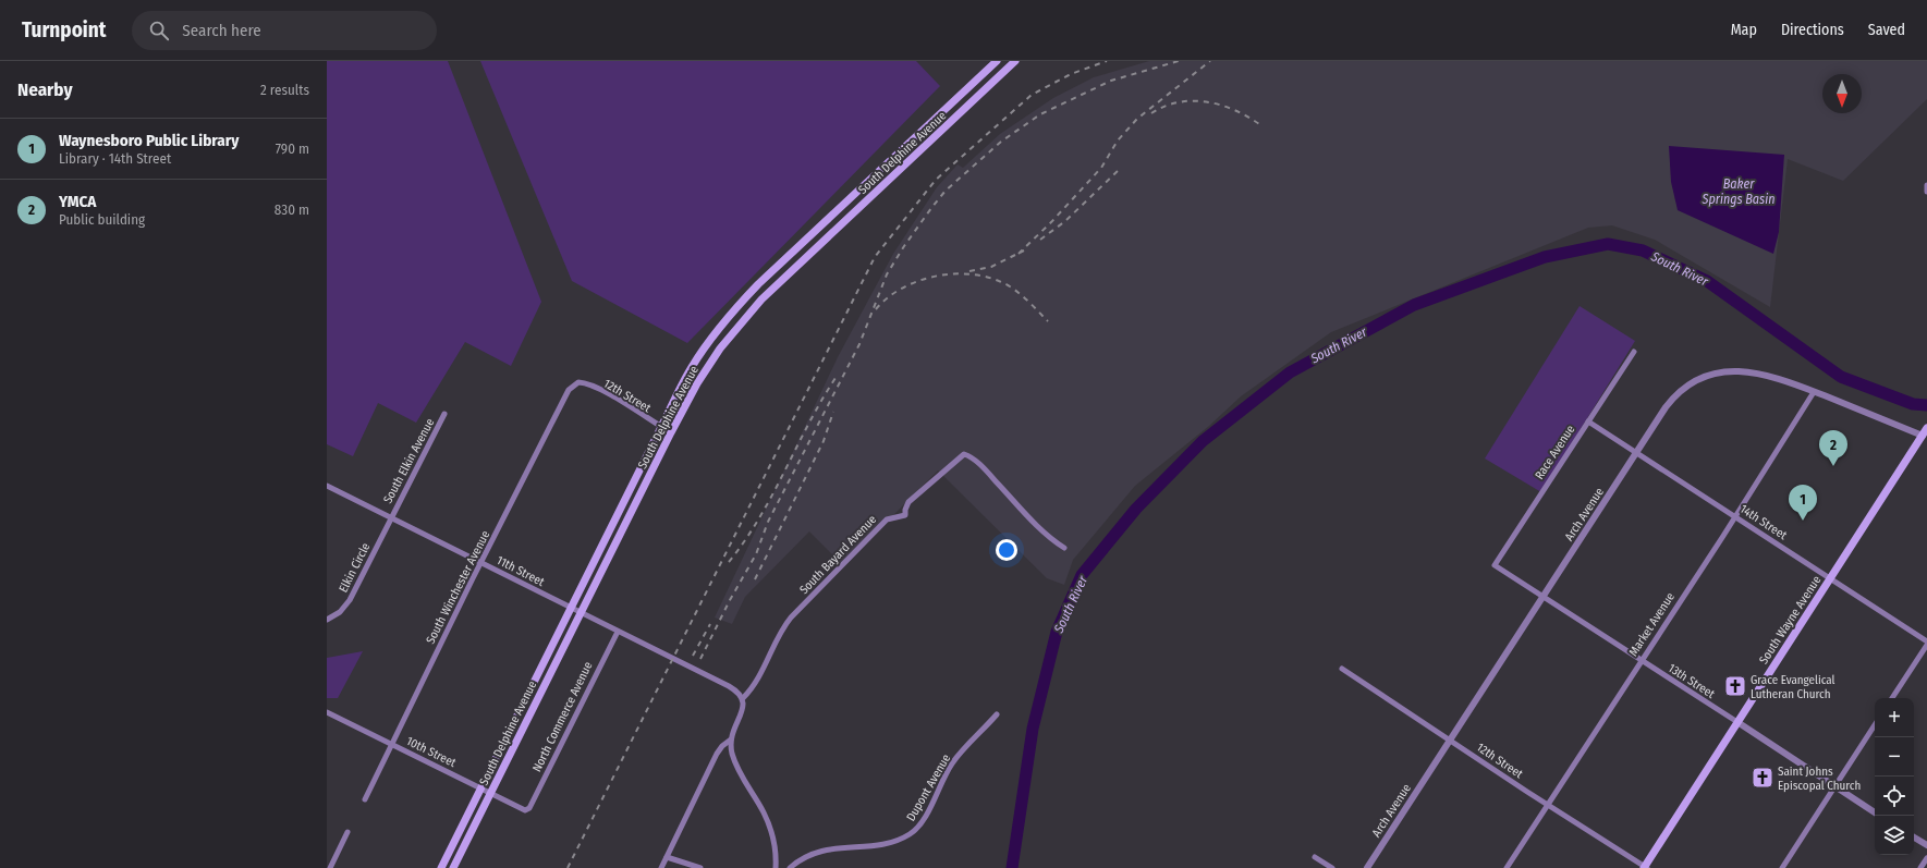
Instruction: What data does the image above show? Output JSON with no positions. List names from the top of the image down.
{
  "streets": {
    "main road": ["South Delphine Avenue", "South Wayne Avenue"],
    "street": [
      "12th Street",
      "Race Avenue",
      "South Elkin Avenue",
      "Arch Avenue",
      "14th Street",
      "South Bayard Avenue",
      "Elkin Circle",
      "11th Street",
      "South Winchester Avenue",
      "Market Avenue",
      "13th Street",
      "North Commerce Avenue",
      "10th Street",
      "Dupont Avenue"
    ]
  },
  "crossings": [
    ["South Delphine Avenue", "12th Street"],
    ["South Delphine Avenue", "11th Street"],
    ["South Delphine Avenue", "10th Street"],
    ["12th Street", "Arch Avenue"],
    ["12th Street", "South Winchester Avenue"],
    ["12th Street", "South Wayne Avenue"],
    ["12th Street", "Market Avenue"],
    ["Race Avenue", "14th Street"],
    ["Race Avenue", "13th Street"],
    ["South Elkin Avenue", "Elkin Circle"],
    ["South Elkin Avenue", "11th Street"],
    ["Arch Avenue", "14th Street"],
    ["Arch Avenue", "South Wayne Avenue"],
    ["Arch Avenue", "Market Avenue"],
    ["Arch Avenue", "13th Street"],
    ["14th Street", "South Wayne Avenue"],
    ["14th Street", "Market Avenue"],
    ["Elkin Circle", "11th Street"],
    ["11th Street", "South Winchester Avenue"],
    ["South Winchester Avenue", "10th Street"],
    ["South Wayne Avenue", "13th Street"],
    ["Market Avenue", "13th Street"],
    ["North Commerce Avenue", "10th Street"]
  ],
  "water": ["Baker Springs Basin", "South River"],
  "places": {
    "church": ["Grace Evangelical Lutheran Church", "Saint Johns Episcopal Church"]
  },
  "north": "bottom",
  "page": {
    "header": "Turnpoint",
    "search": "Search here",
    "nav": ["Map", "Directions", "Saved"],
    "heading": ["Nearby", "2 results"],
    "list": [
      {
        "mark": "1",
        "name": "Waynesboro Public Library",
        "note": "Library · 14th Street",
        "value": "790 m"
      },
      {
        "mark": "2",
        "name": "YMCA",
        "note": "Public building",
        "value": "830 m"
      }
    ],
    "pins": ["2", "1"],
    "map_buttons": ["+", "−"]
  }
}
